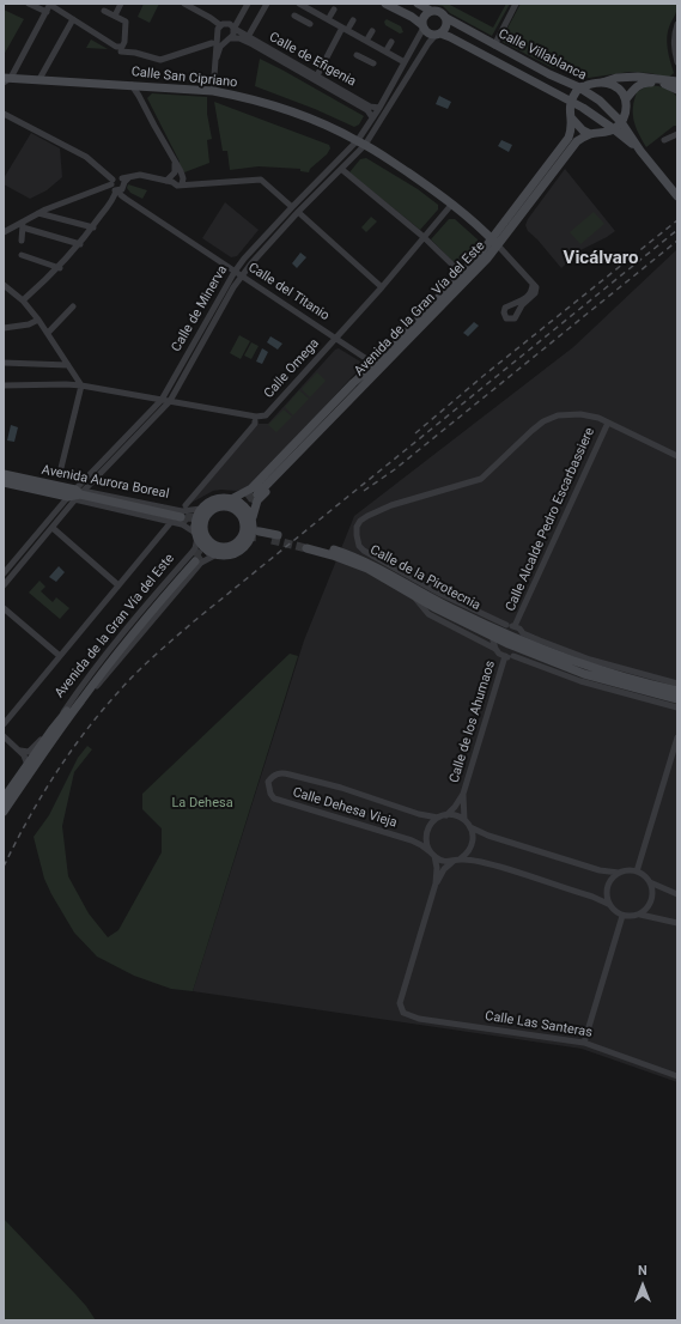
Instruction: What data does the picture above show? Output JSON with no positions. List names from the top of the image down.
{
  "streets": {
    "main road": [
      "Calle Villablanca",
      "Calle San Cipriano",
      "Avenida de la Gran Vía del Este",
      "Avenida Aurora Boreal",
      "Calle de la Pirotecnia"
    ],
    "street": [
      "Calle de Efigenia",
      "Calle del Titanio",
      "Calle de Minerva",
      "Calle Omega",
      "Calle Alcalde Pedro Escarbassiere",
      "Calle de los Ahumaos",
      "Calle Dehesa Vieja",
      "Calle Las Santeras"
    ]
  },
  "crossings": [
    ["Calle Villablanca", "Calle de Minerva"],
    ["Calle Villablanca", "Avenida de la Gran Vía del Este"],
    ["Calle de Efigenia", "Calle de Minerva"],
    ["Calle San Cipriano", "Calle de Minerva"],
    ["Calle San Cipriano", "Avenida de la Gran Vía del Este"],
    ["Calle San Cipriano", "Calle Omega"],
    ["Calle del Titanio", "Calle de Minerva"],
    ["Calle del Titanio", "Avenida de la Gran Vía del Este"],
    ["Calle del Titanio", "Calle Omega"],
    ["Calle de Minerva", "Calle Omega"],
    ["Calle de Minerva", "Avenida Aurora Boreal"],
    ["Avenida de la Gran Vía del Este", "Avenida Aurora Boreal"],
    ["Calle Alcalde Pedro Escarbassiere", "Calle de la Pirotecnia"],
    ["Calle de la Pirotecnia", "Calle de los Ahumaos"],
    ["Calle de los Ahumaos", "Calle Dehesa Vieja"]
  ],
  "districts": ["Vicálvaro"],
  "parks": ["La Dehesa"],
  "north": "top"
}
